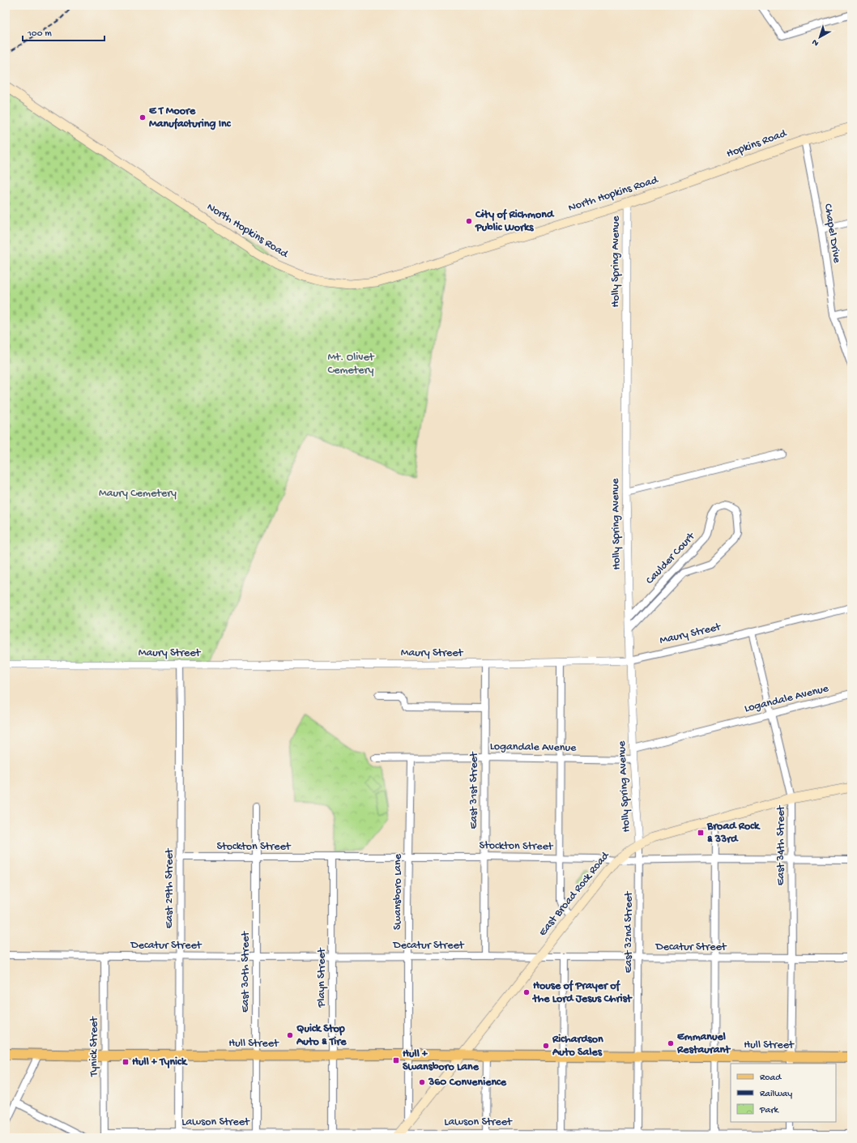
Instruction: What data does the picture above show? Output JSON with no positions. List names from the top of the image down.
{
  "streets": {
    "main road": [
      "Hopkins Road",
      "North Hopkins Road",
      "East Broad Rock Road",
      "Hull Street"
    ],
    "street": [
      "Chapel Drive",
      "Holly Spring Avenue",
      "Caulder Court",
      "Maury Street",
      "Logandale Avenue",
      "East 31st Street",
      "East 34th Street",
      "Stockton Street",
      "East 29th Street",
      "Swansboro Lane",
      "East 32nd Street",
      "Decatur Street",
      "East 30th Street",
      "Playn Street",
      "Tynick Street",
      "Lawson Street"
    ]
  },
  "crossings": [
    ["Hopkins Road", "North Hopkins Road"],
    ["Hopkins Road", "Chapel Drive"],
    ["North Hopkins Road", "Holly Spring Avenue"],
    ["Holly Spring Avenue", "Caulder Court"],
    ["Holly Spring Avenue", "Maury Street"],
    ["Holly Spring Avenue", "Logandale Avenue"],
    ["Holly Spring Avenue", "East Broad Rock Road"],
    ["Holly Spring Avenue", "East 32nd Street"],
    ["Maury Street", "East 31st Street"],
    ["Maury Street", "East 34th Street"],
    ["Maury Street", "East 29th Street"],
    ["Logandale Avenue", "East 31st Street"],
    ["Logandale Avenue", "East 34th Street"],
    ["Logandale Avenue", "Swansboro Lane"],
    ["East 31st Street", "Stockton Street"],
    ["East 31st Street", "Decatur Street"],
    ["East 34th Street", "Stockton Street"],
    ["East 34th Street", "East Broad Rock Road"],
    ["East 34th Street", "Decatur Street"],
    ["East 34th Street", "Hull Street"],
    ["Stockton Street", "East 29th Street"],
    ["Stockton Street", "Swansboro Lane"],
    ["Stockton Street", "East Broad Rock Road"],
    ["Stockton Street", "East 32nd Street"],
    ["Stockton Street", "East 30th Street"],
    ["Stockton Street", "Playn Street"],
    ["East 29th Street", "Decatur Street"],
    ["East 29th Street", "Hull Street"],
    ["East 29th Street", "Lawson Street"],
    ["Swansboro Lane", "East Broad Rock Road"],
    ["Swansboro Lane", "Decatur Street"],
    ["Swansboro Lane", "Hull Street"],
    ["East Broad Rock Road", "East 32nd Street"],
    ["East Broad Rock Road", "Decatur Street"],
    ["East Broad Rock Road", "Hull Street"],
    ["East Broad Rock Road", "Lawson Street"],
    ["East 32nd Street", "Decatur Street"],
    ["East 32nd Street", "Hull Street"],
    ["East 32nd Street", "Lawson Street"],
    ["Decatur Street", "East 30th Street"],
    ["Decatur Street", "Playn Street"],
    ["Decatur Street", "Tynick Street"],
    ["East 30th Street", "Hull Street"],
    ["East 30th Street", "Lawson Street"],
    ["Playn Street", "Hull Street"],
    ["Playn Street", "Lawson Street"],
    ["Hull Street", "Tynick Street"],
    ["Tynick Street", "Lawson Street"]
  ],
  "parks": ["Mt. Olivet Cemetery", "Maury Cemetery"],
  "places": {
    "other": [
      "E T Moore Manufacturing Inc",
      "City of Richmond Public Works",
      "House of Prayer of the Lord Jesus Christ",
      "Quick Stop Auto & Tire",
      "Emmanuel Restaurant",
      "Richardson Auto Sales",
      "360 Convenience"
    ],
    "transit": ["Broad Rock & 33rd", "Hull + Swansboro Lane", "Hull + Tynick"]
  },
  "legend": ["Road", "Railway", "Park"],
  "scale_bar": "100 m",
  "north": "bottom left"
}
